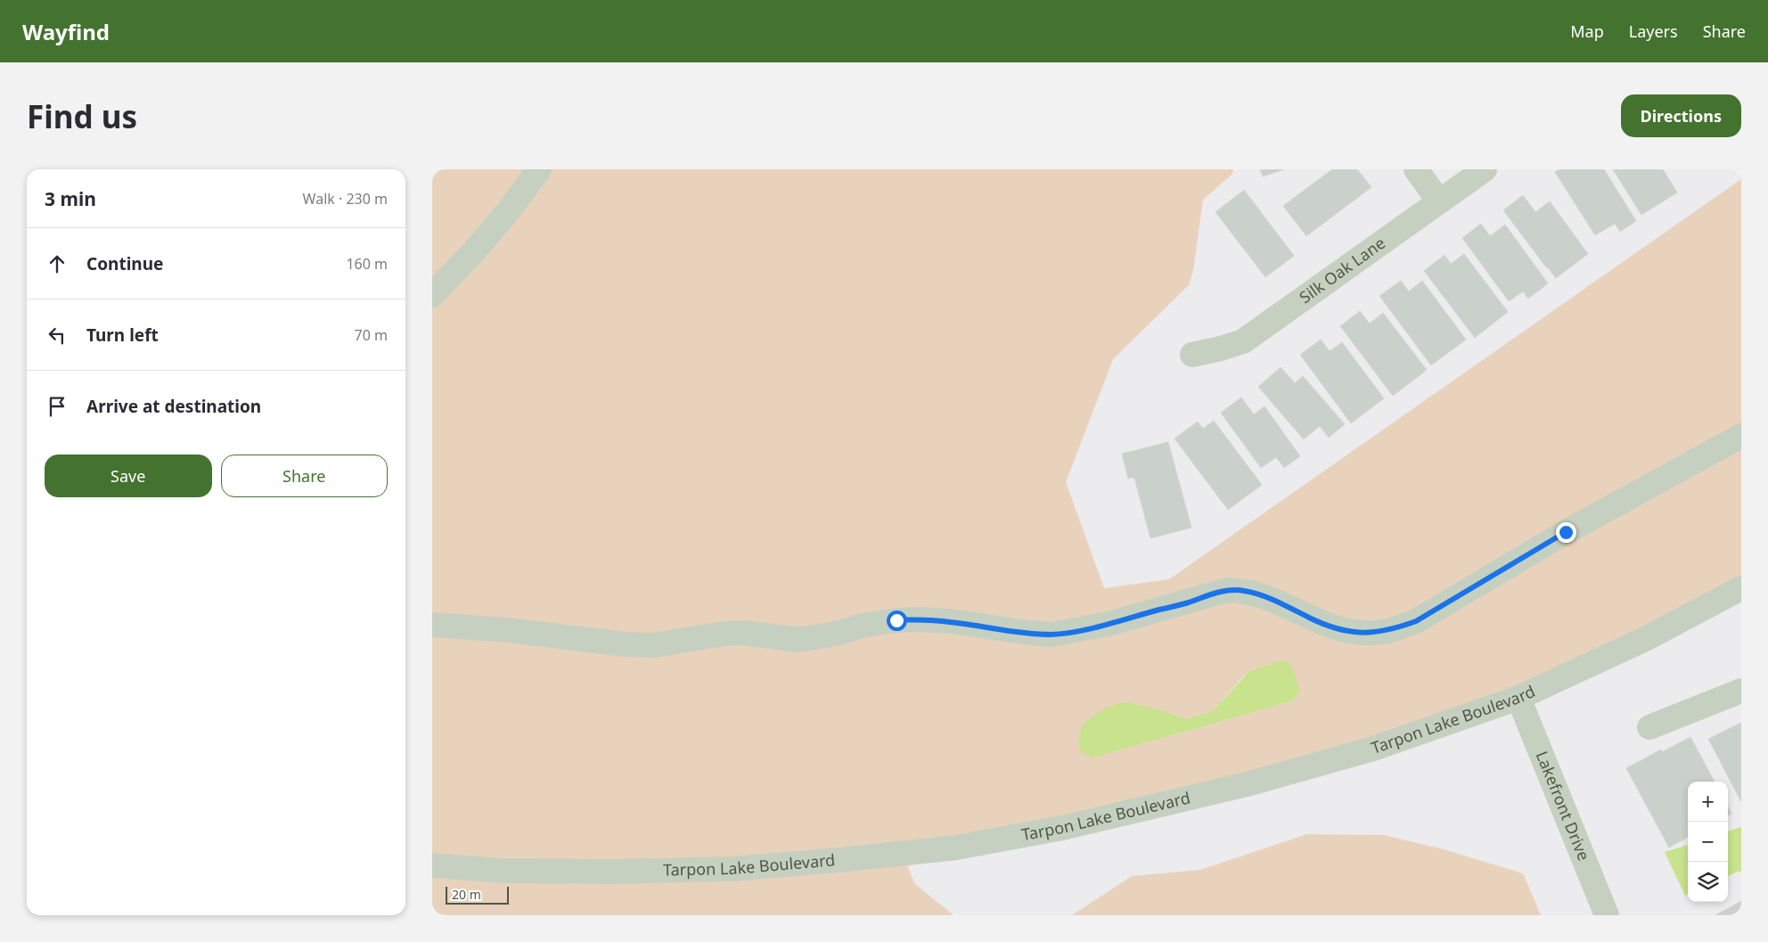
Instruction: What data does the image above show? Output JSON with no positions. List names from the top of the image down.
{
  "streets": {
    "street": ["Silk Oak Lane", "Tarpon Lake Boulevard", "Lakefront Drive"]
  },
  "crossings": [
    ["Tarpon Lake Boulevard", "Lakefront Drive"]
  ],
  "scale_bar": "20 m",
  "page": {
    "header": "Wayfind",
    "nav": ["Map", "Layers", "Share"],
    "buttons": [
      "Directions",
      ["Save", "Share"]
    ],
    "title": "Find us",
    "heading": ["3 min", "Walk · 230 m"],
    "list": [
      ["Continue", "160 m"],
      ["Turn left", "70 m"],
      "Arrive at destination"
    ],
    "map_buttons": ["+", "−"],
    "scale": "20 m"
  }
}
